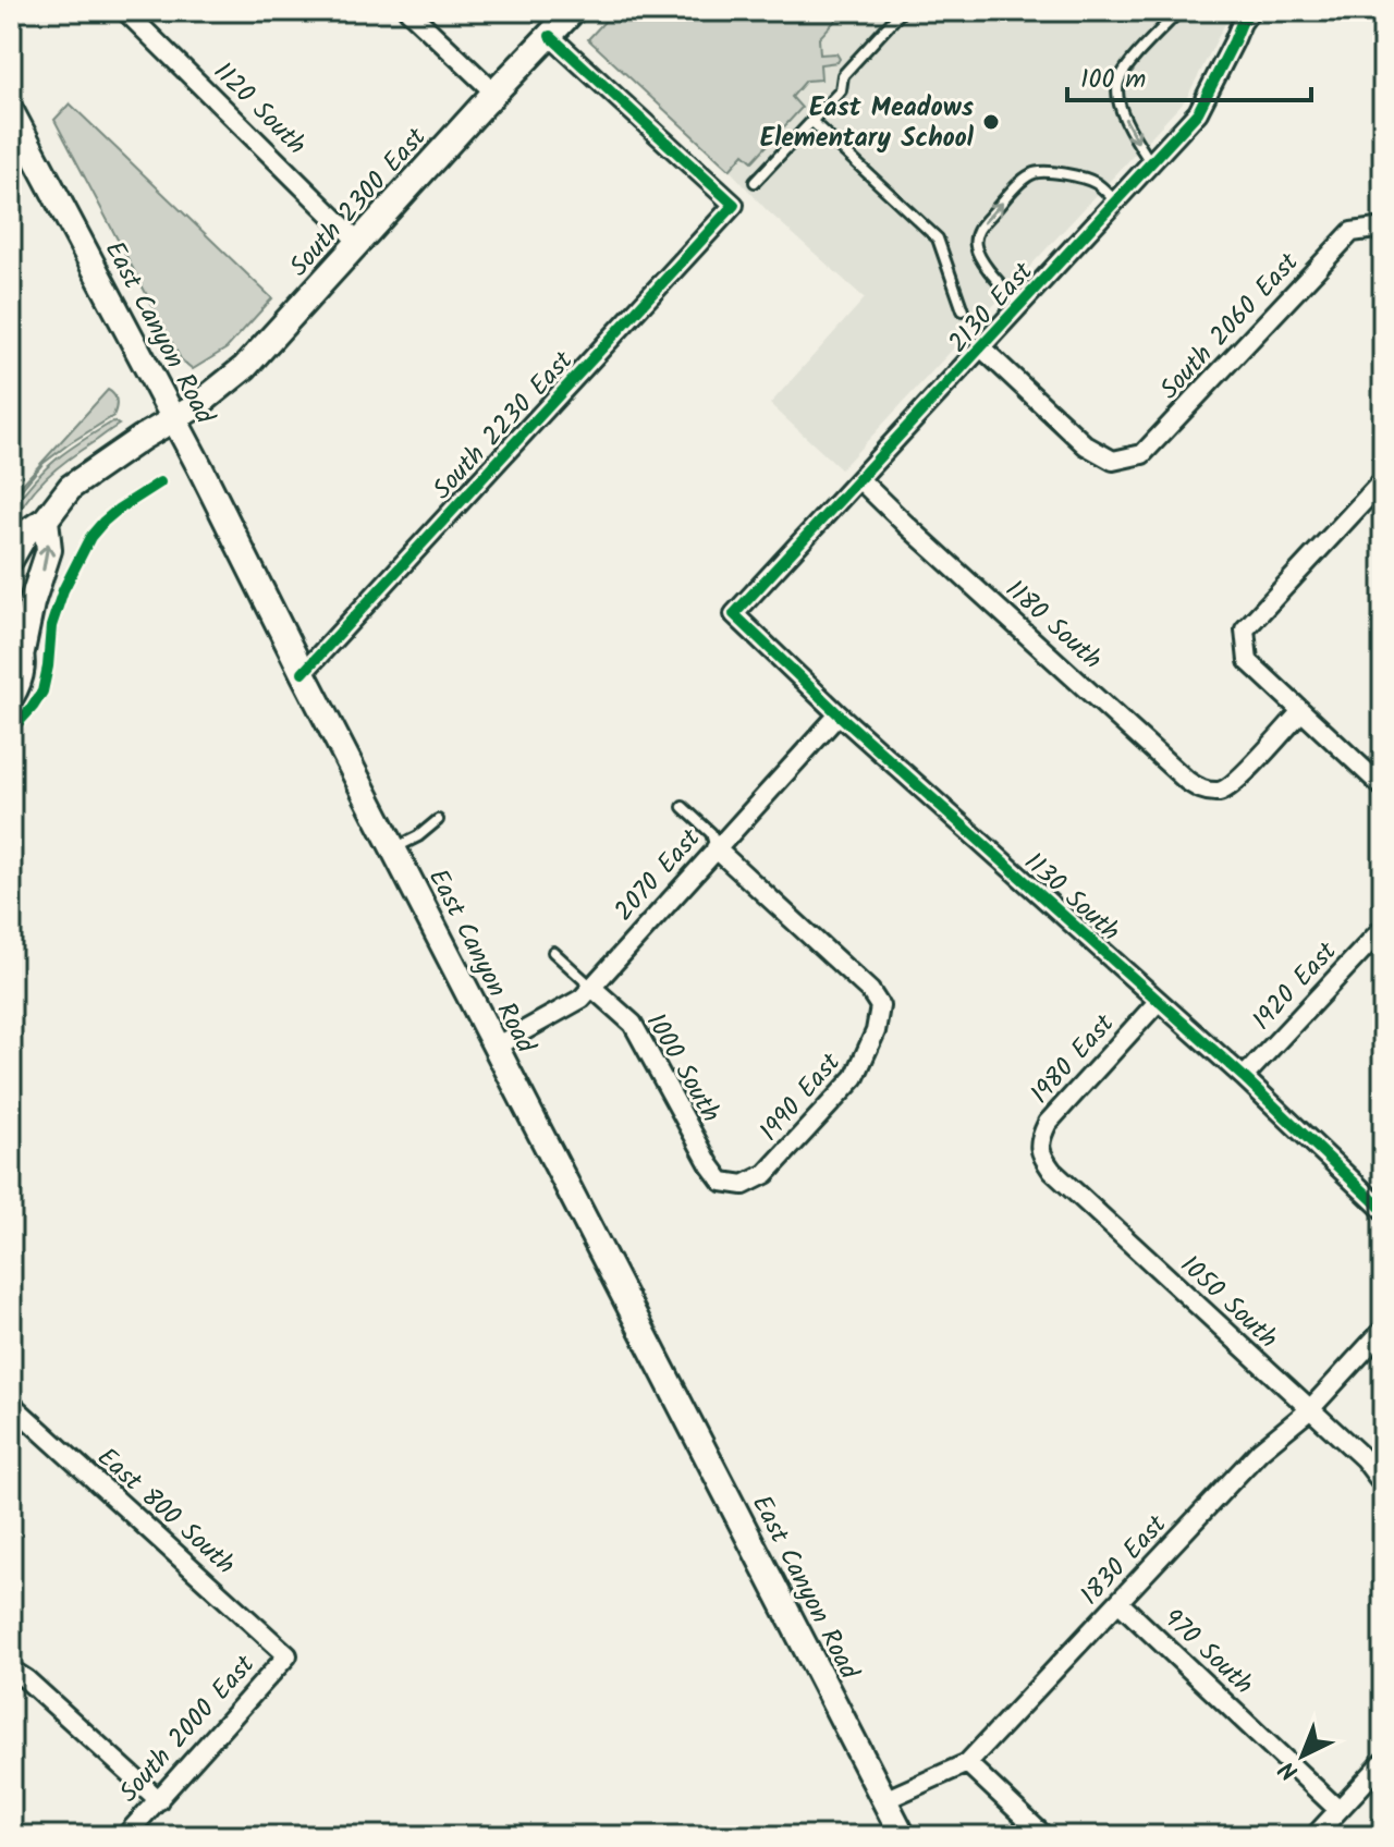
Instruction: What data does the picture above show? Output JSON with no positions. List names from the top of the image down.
{
  "streets": {
    "main road": ["South 2300 East", "East Canyon Road"],
    "street": [
      "1120 South",
      "2130 East",
      "South 2060 East",
      "South 2230 East",
      "1180 South",
      "2070 East",
      "1130 South",
      "1920 East",
      "1980 East",
      "1000 South",
      "1990 East",
      "1050 South",
      "East 800 South",
      "1830 East",
      "970 South",
      "South 2000 East"
    ]
  },
  "crossings": [
    ["1120 South", "South 2300 East"],
    ["South 2300 East", "East Canyon Road"],
    ["South 2300 East", "South 2230 East"],
    ["2130 East", "South 2060 East"],
    ["2130 East", "1180 South"],
    ["2130 East", "1130 South"],
    ["East Canyon Road", "South 2230 East"],
    ["East Canyon Road", "2070 East"],
    ["East Canyon Road", "1830 East"],
    ["2070 East", "1130 South"],
    ["2070 East", "1000 South"],
    ["2070 East", "1990 East"],
    ["1130 South", "1920 East"],
    ["1130 South", "1980 East"],
    ["1980 East", "1050 South"],
    ["1000 South", "1990 East"],
    ["1050 South", "1830 East"],
    ["East 800 South", "South 2000 East"],
    ["1830 East", "970 South"]
  ],
  "places": ["East Meadows Elementary School"],
  "scale_bar": "100 m",
  "north": "bottom left"
}
